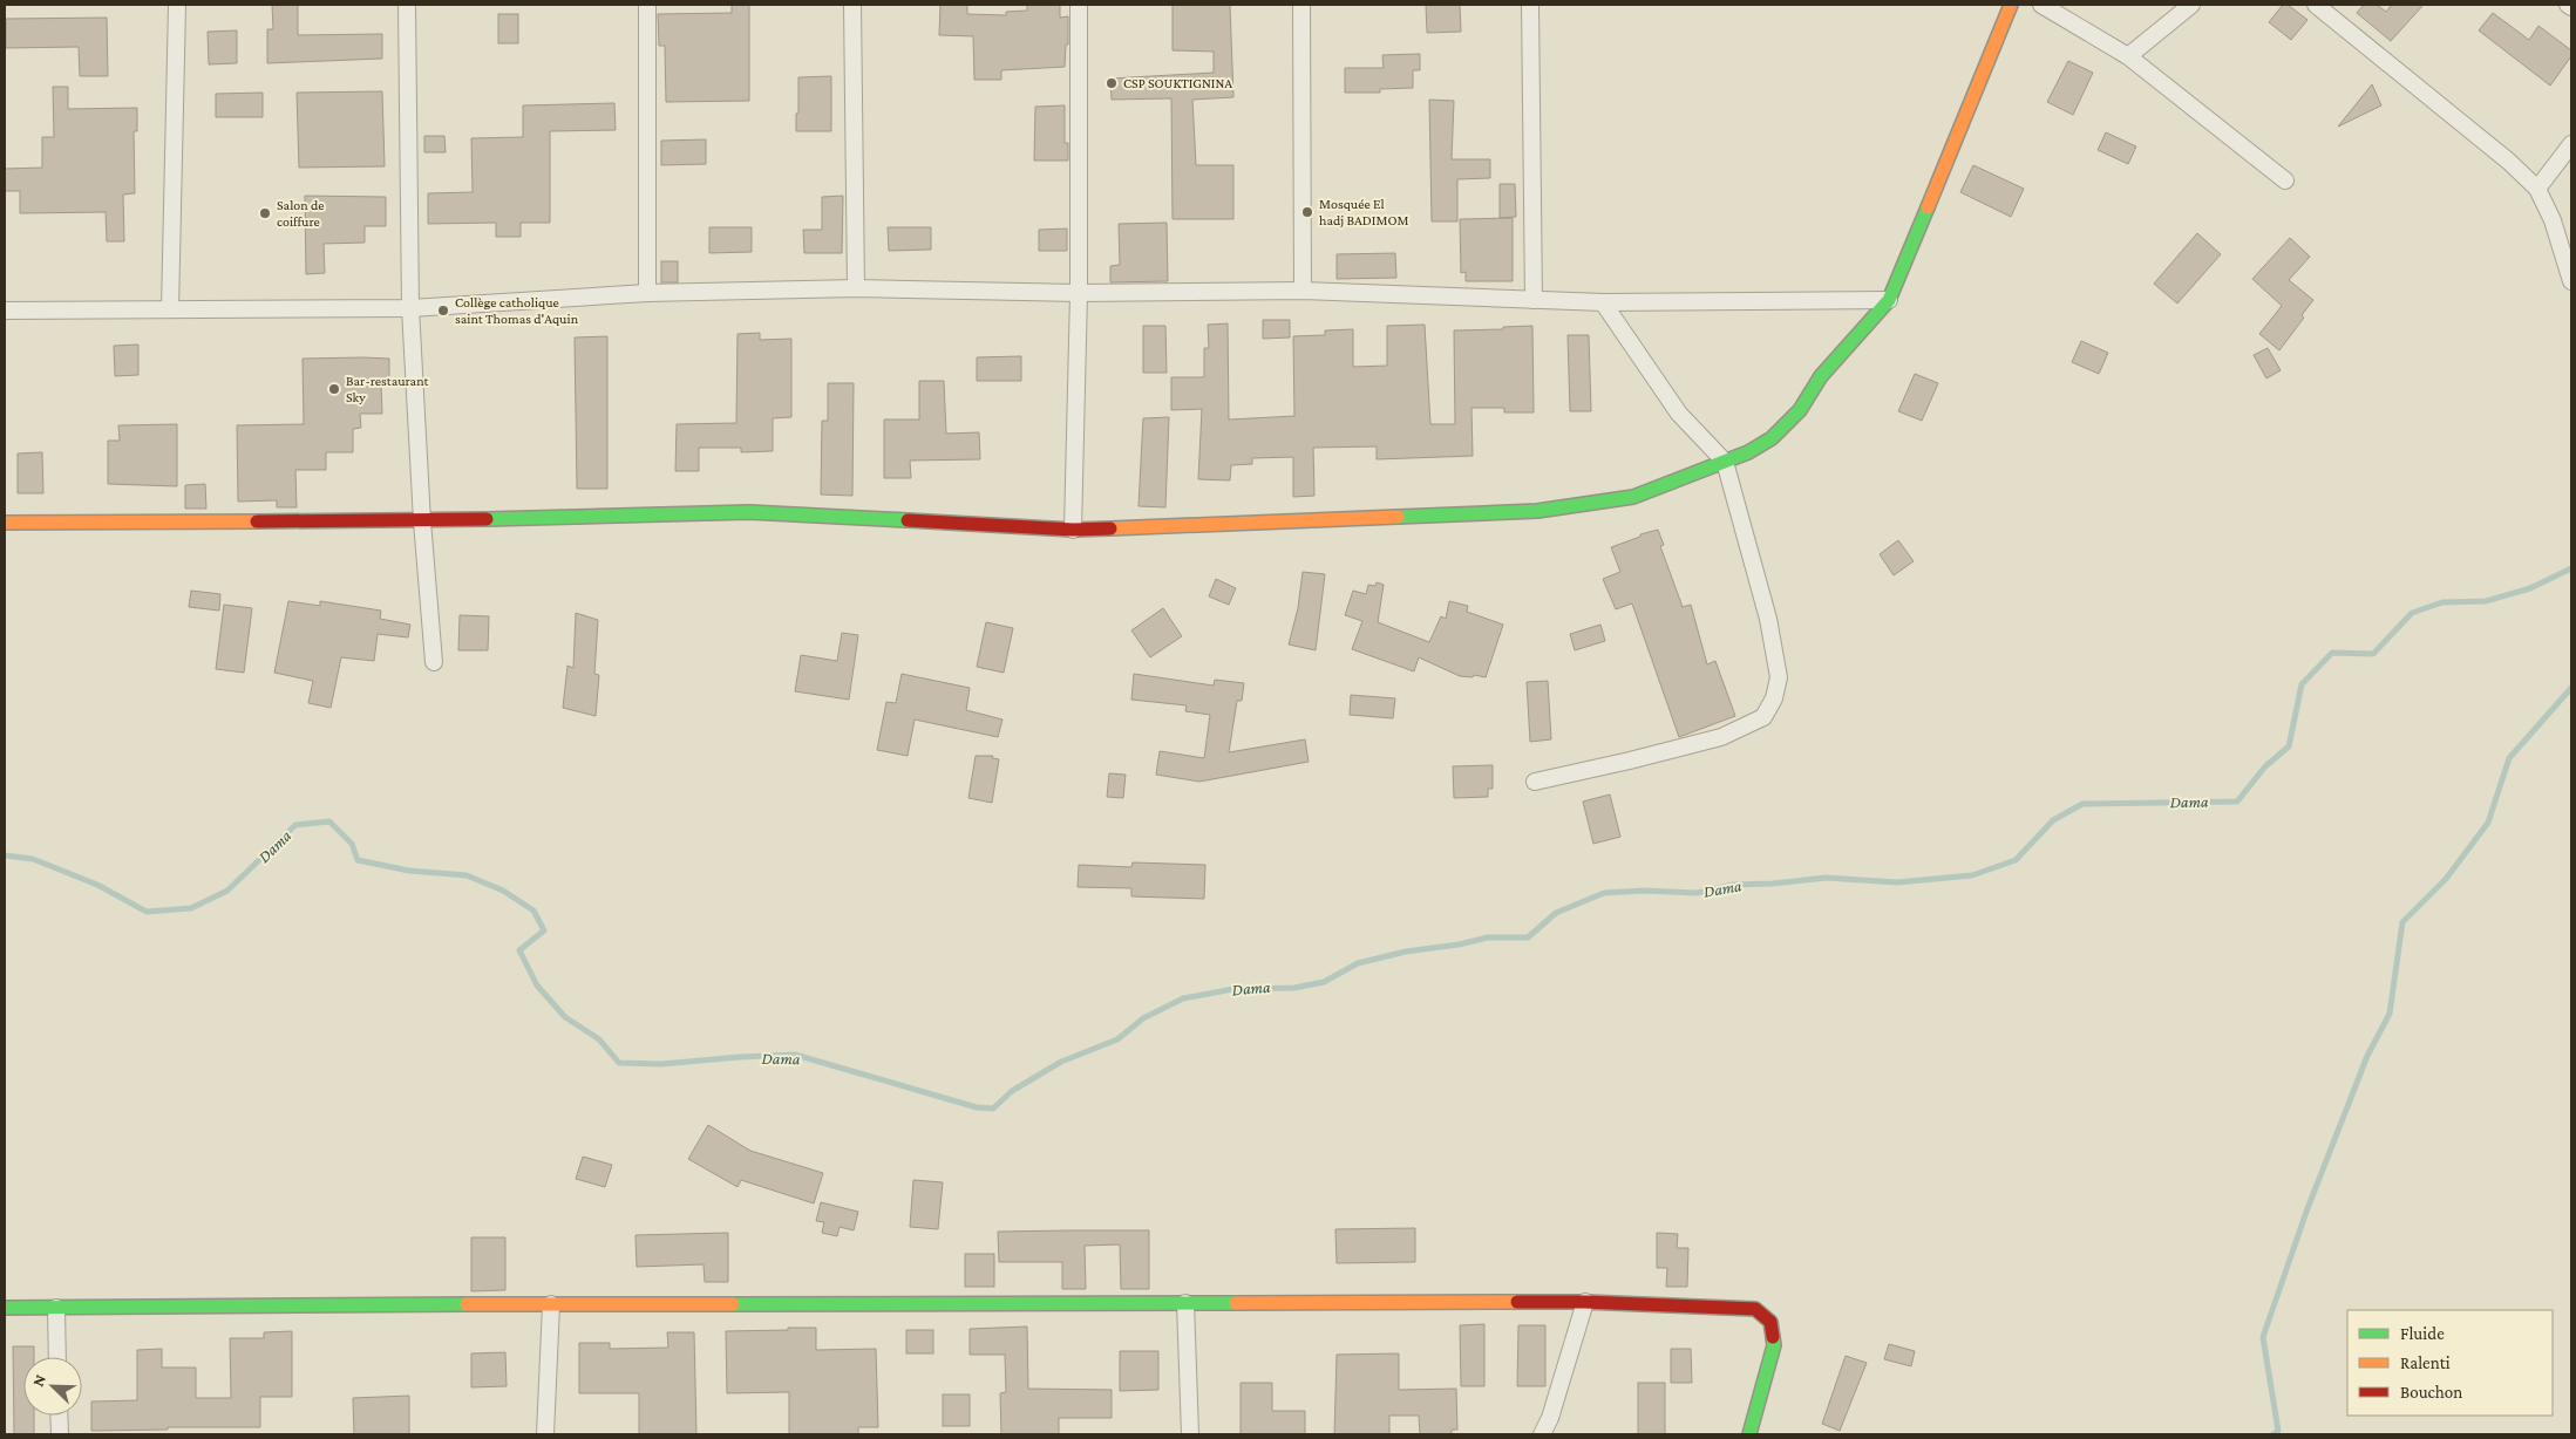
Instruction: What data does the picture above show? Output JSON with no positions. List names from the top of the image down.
{
  "water": ["Dama"],
  "places": [
    "CSP SOUKTIGNINA",
    "Mosquée El hadj BADIMOM",
    "Salon de coiffure",
    "Collège catholique saint Thomas d'Aquin",
    "Bar-restaurant Sky"
  ],
  "legend": ["Fluide", "Ralenti", "Bouchon"],
  "north": "top left"
}
